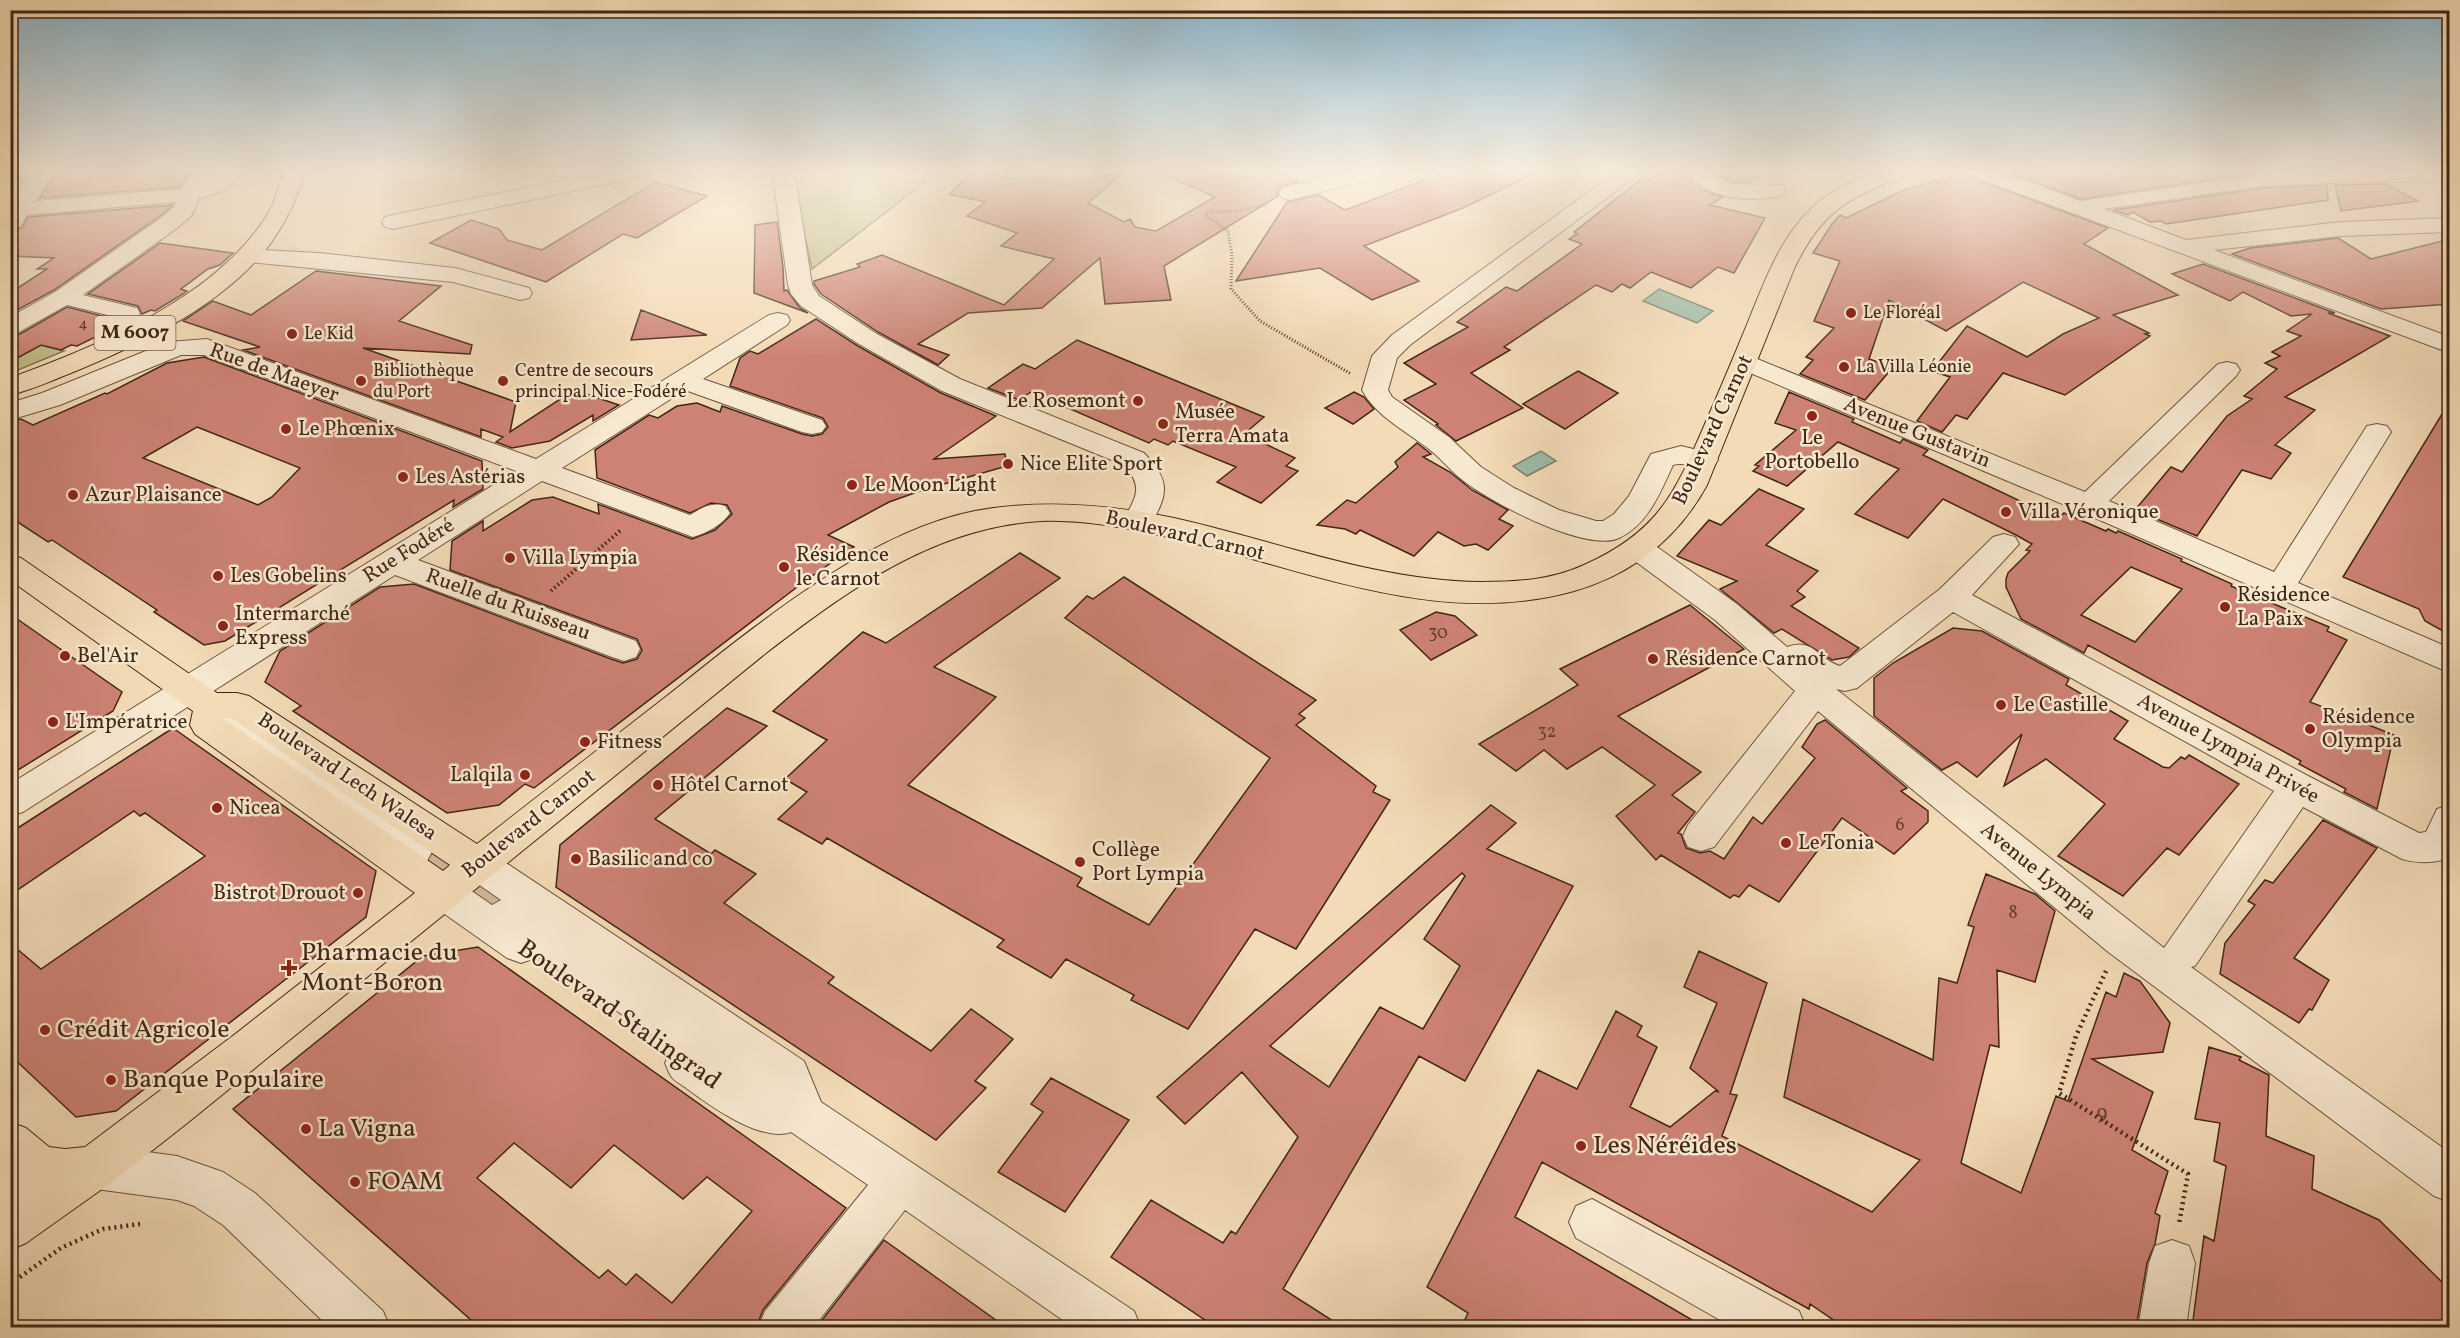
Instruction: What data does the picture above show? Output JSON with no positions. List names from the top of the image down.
{
  "streets": {
    "main road": ["M 6007", "Boulevard Carnot", "Boulevard Lech Walesa"],
    "street": [
      "Rue de Maeyer",
      "Avenue Gustavin",
      "Rue Fodéré",
      "Ruelle du Ruisseau",
      "Avenue Lympia Privée",
      "Avenue Lympia",
      "Boulevard Stalingrad"
    ]
  },
  "crossings": [
    ["Rue de Maeyer", "Rue Fodéré"],
    ["Boulevard Carnot", "Avenue Gustavin"],
    ["Boulevard Carnot", "Boulevard Lech Walesa"],
    ["Boulevard Carnot", "Avenue Lympia"],
    ["Boulevard Carnot", "Boulevard Stalingrad"],
    ["Rue Fodéré", "Ruelle du Ruisseau"],
    ["Rue Fodéré", "Boulevard Lech Walesa"],
    ["Boulevard Lech Walesa", "Boulevard Stalingrad"]
  ],
  "places": {
    "other": [
      "Le Floréal",
      "Le Kid",
      "La Villa Léonie",
      "Bibliothèque du Port",
      "Centre de secours principal Nice-Fodéré",
      "Le Rosemont",
      "Le Portobello",
      "Musée Terra Amata",
      "Le Phœnix",
      "Nice Elite Sport",
      "Les Astérias",
      "Le Moon Light",
      "Azur Plaisance",
      "Villa Véronique",
      "Villa Lympia",
      "Résidence le Carnot",
      "Les Gobelins",
      "Résidence La Paix",
      "Intermarché Express",
      "Bel'Air",
      "Résidence Carnot",
      "Le Castille",
      "L'Impératrice",
      "Résidence Olympia",
      "Fitness",
      "Lalqila",
      "Hôtel Carnot",
      "Nicea",
      "Le Tonia",
      "Basilic and co",
      "Collège Port Lympia",
      "Bistrot Drouot",
      "Crédit Agricole",
      "Banque Populaire",
      "La Vigna",
      "Les Néréides",
      "FOAM"
    ],
    "health": ["Pharmacie du Mont-Boron"]
  },
  "house_numbers": [
    "4",
    "30",
    "32",
    "6",
    "8",
    "9"
  ]
}
